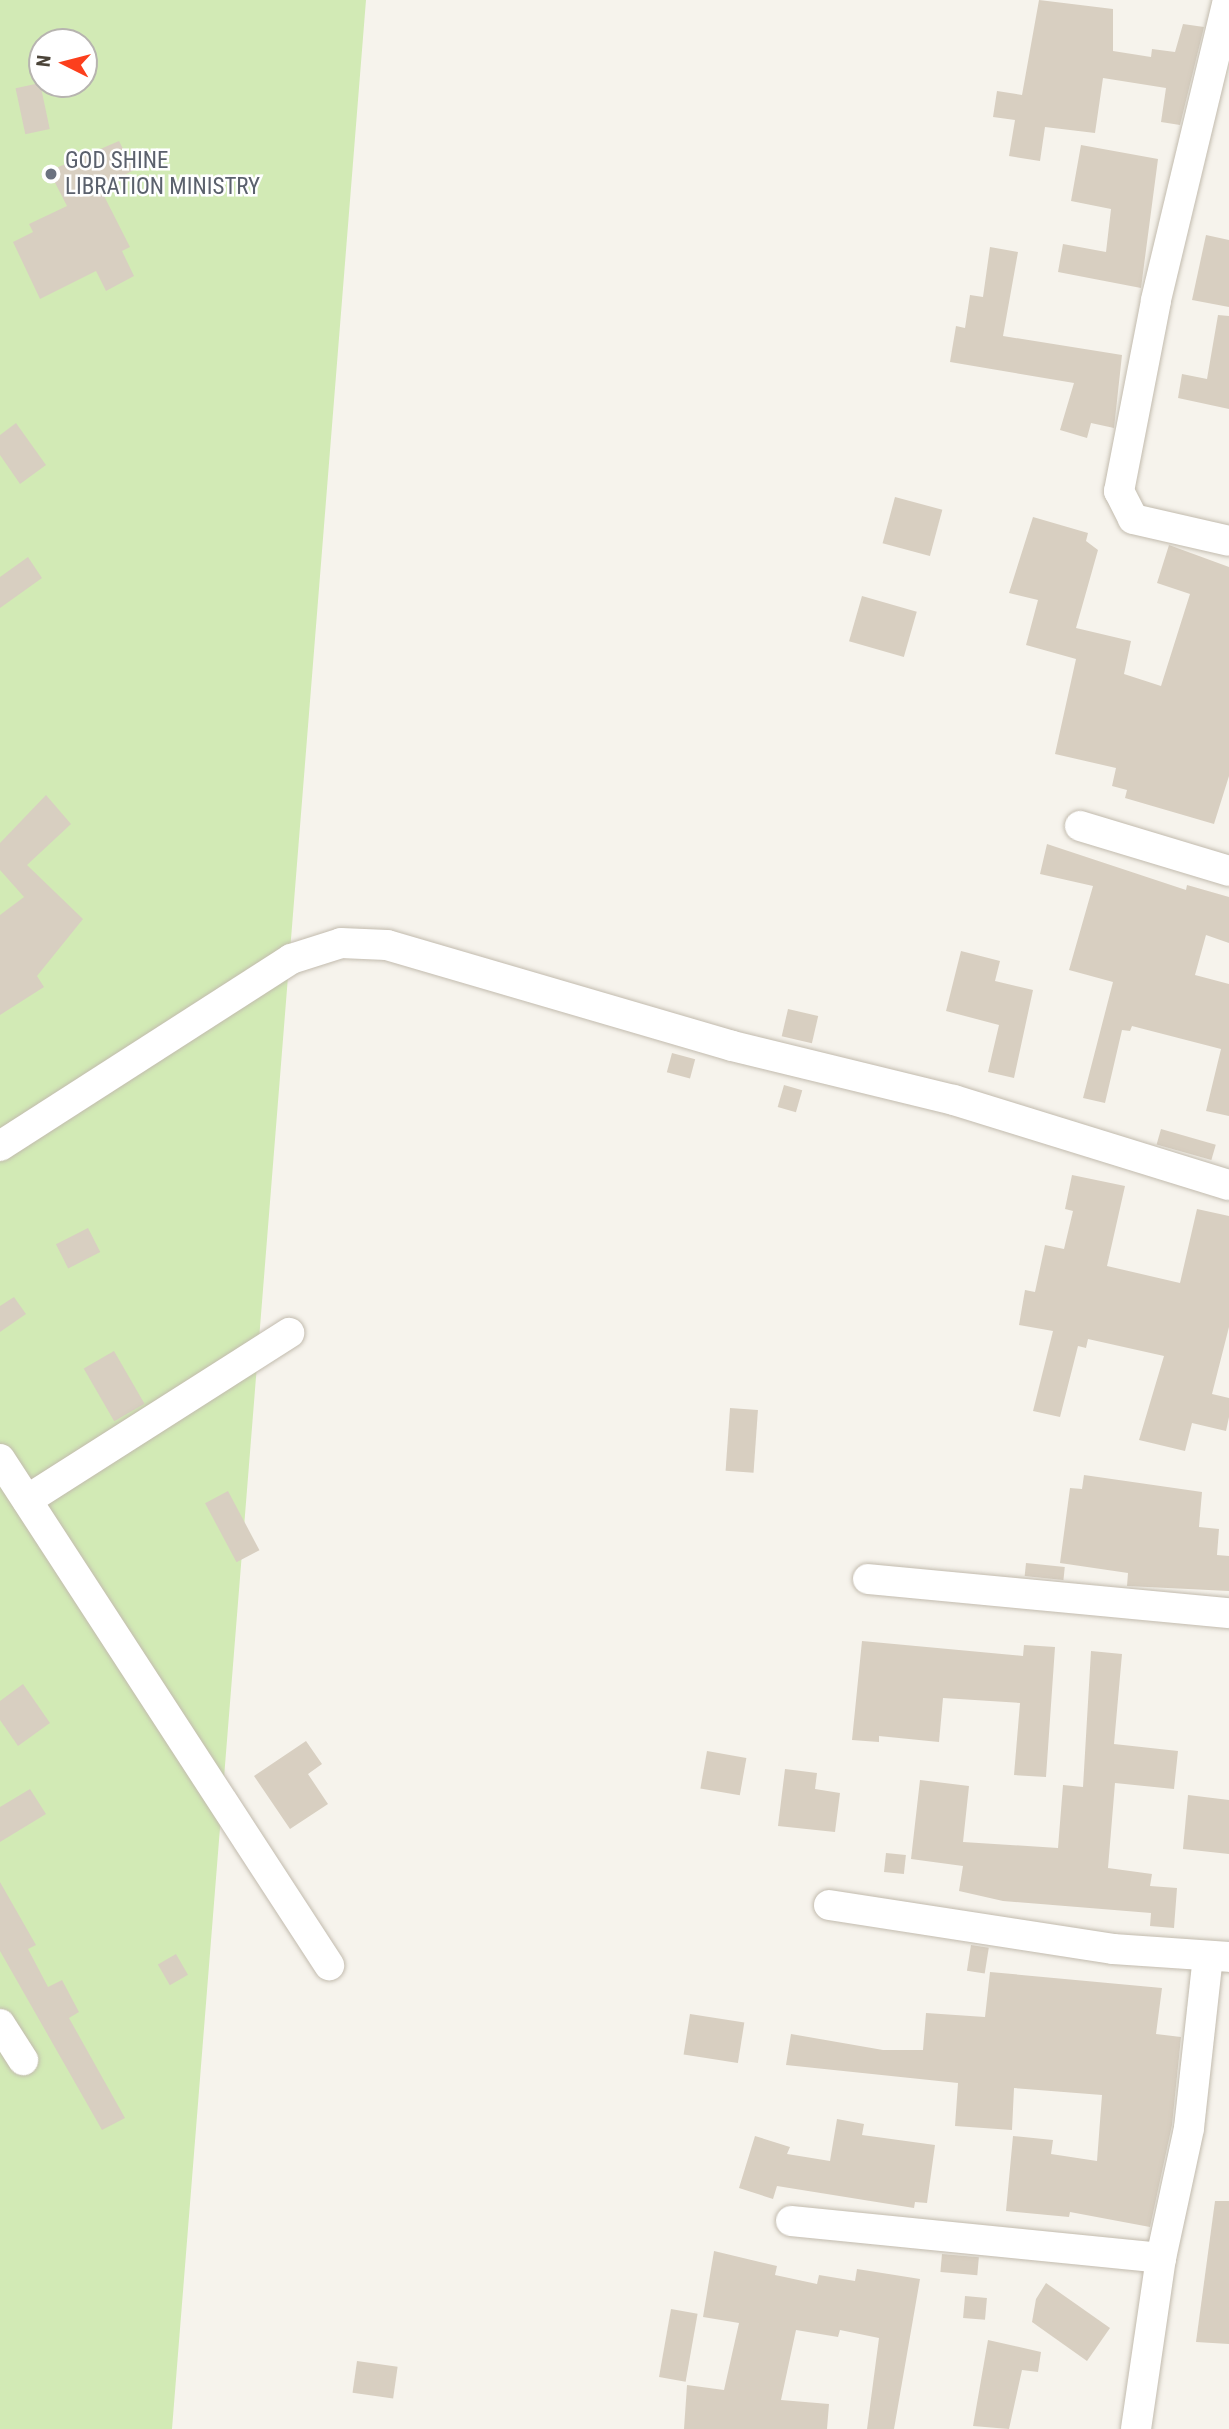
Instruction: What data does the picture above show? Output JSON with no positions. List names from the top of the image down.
{
  "places": ["GOD SHINE LIBRATION MINISTRY"],
  "north": "left"
}
